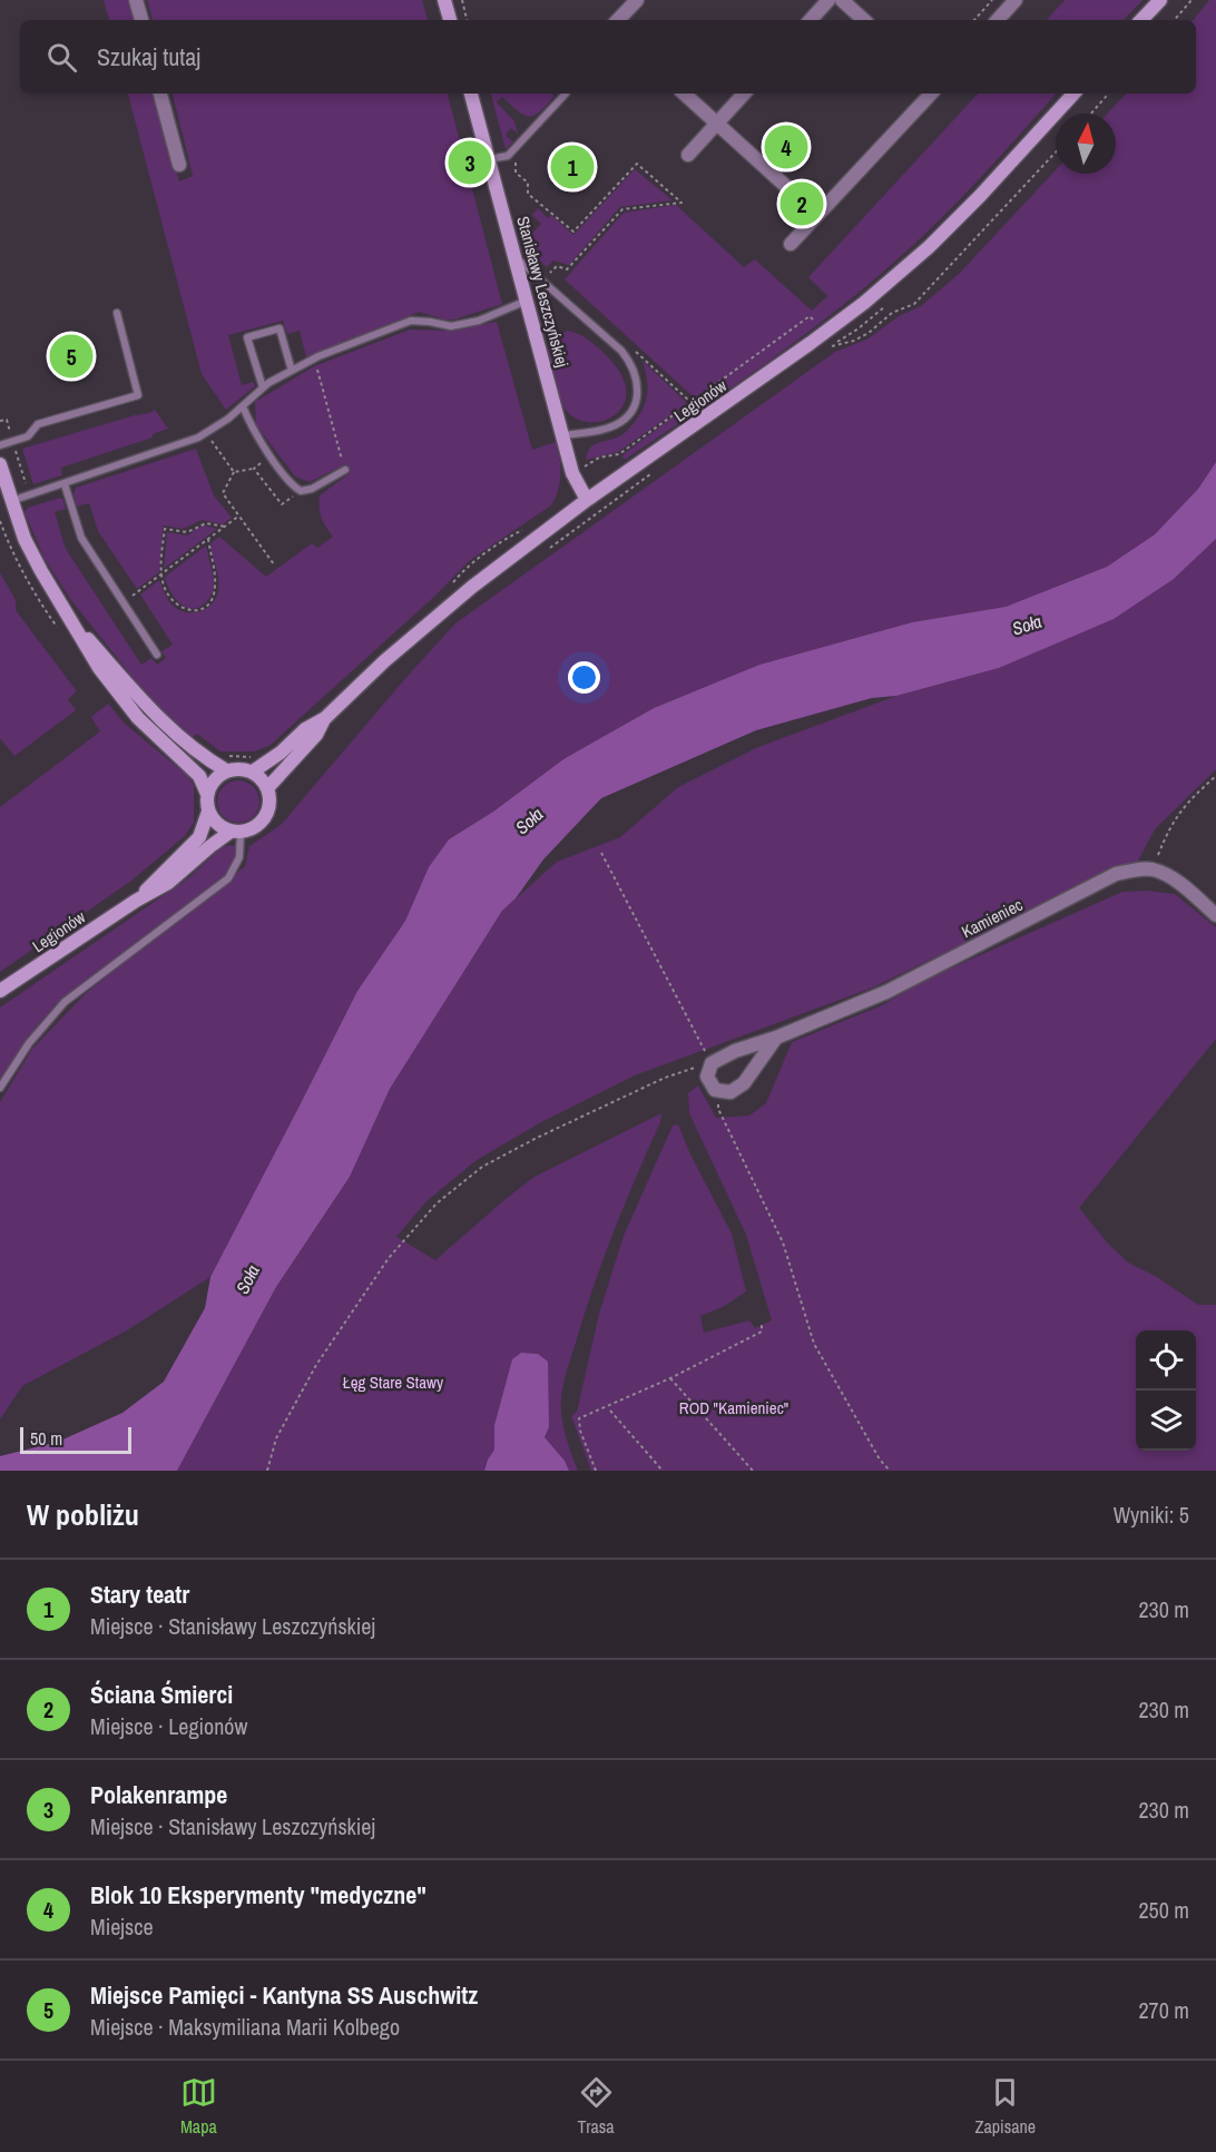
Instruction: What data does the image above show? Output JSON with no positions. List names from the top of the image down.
{
  "streets": {
    "main road": ["Stanisławy Leszczyńskiej", "Legionów"],
    "street": ["Kamieniec"]
  },
  "crossings": [
    ["Stanisławy Leszczyńskiej", "Legionów"]
  ],
  "water": ["Soła"],
  "parks": ["Łęg Stare Stawy", "ROD \"Kamieniec\""],
  "scale_bar": "50 m",
  "north": "top",
  "page": {
    "search": "Szukaj tutaj",
    "pins": [
      "4",
      "3",
      "1",
      "2",
      "5"
    ],
    "scale": "50 m",
    "heading": ["W pobliżu", "Wyniki: 5"],
    "list": [
      {
        "mark": "1",
        "name": "Stary teatr",
        "note": "Miejsce · Stanisławy Leszczyńskiej",
        "value": "230 m"
      },
      {
        "mark": "2",
        "name": "Ściana Śmierci",
        "note": "Miejsce · Legionów",
        "value": "230 m"
      },
      {
        "mark": "3",
        "name": "Polakenrampe",
        "note": "Miejsce · Stanisławy Leszczyńskiej",
        "value": "230 m"
      },
      {
        "mark": "4",
        "name": "Blok 10 Eksperymenty \"medyczne\"",
        "note": "Miejsce",
        "value": "250 m"
      },
      {
        "mark": "5",
        "name": "Miejsce Pamięci - Kantyna SS Auschwitz",
        "note": "Miejsce · Maksymiliana Marii Kolbego",
        "value": "270 m"
      }
    ],
    "nav": ["Mapa", "Trasa", "Zapisane"]
  }
}
